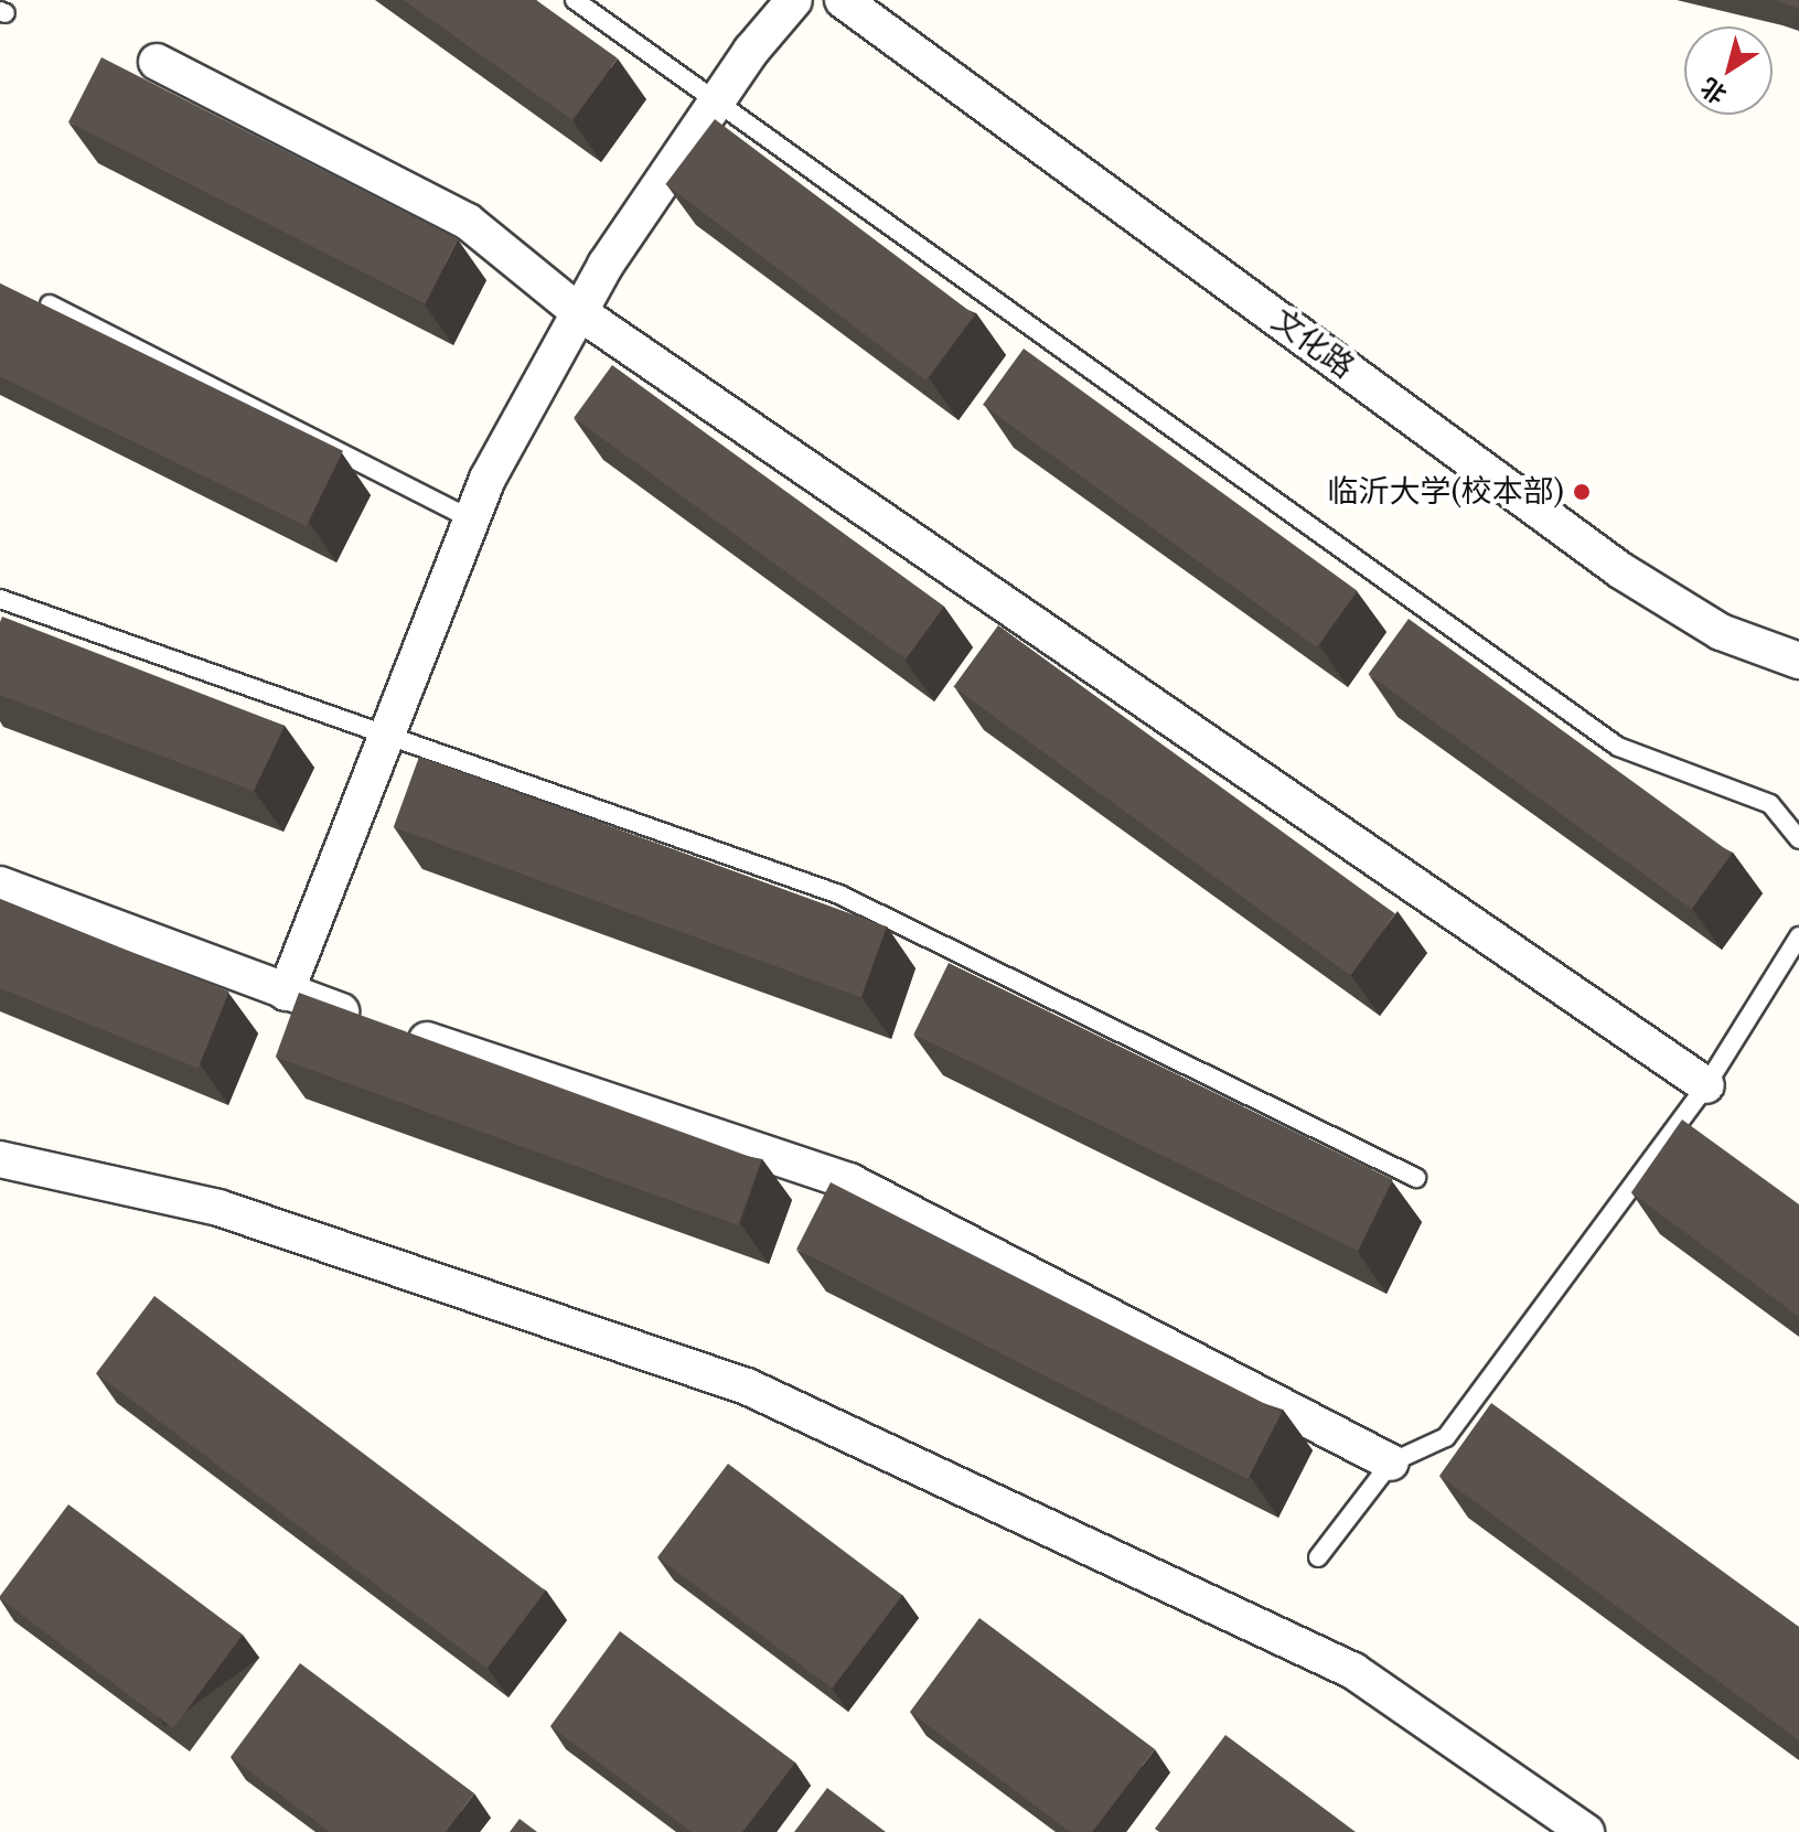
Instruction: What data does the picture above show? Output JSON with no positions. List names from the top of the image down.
{
  "streets": {
    "street": ["文化路"]
  },
  "places": ["临沂大学(校本部)"],
  "north": "bottom left"
}
